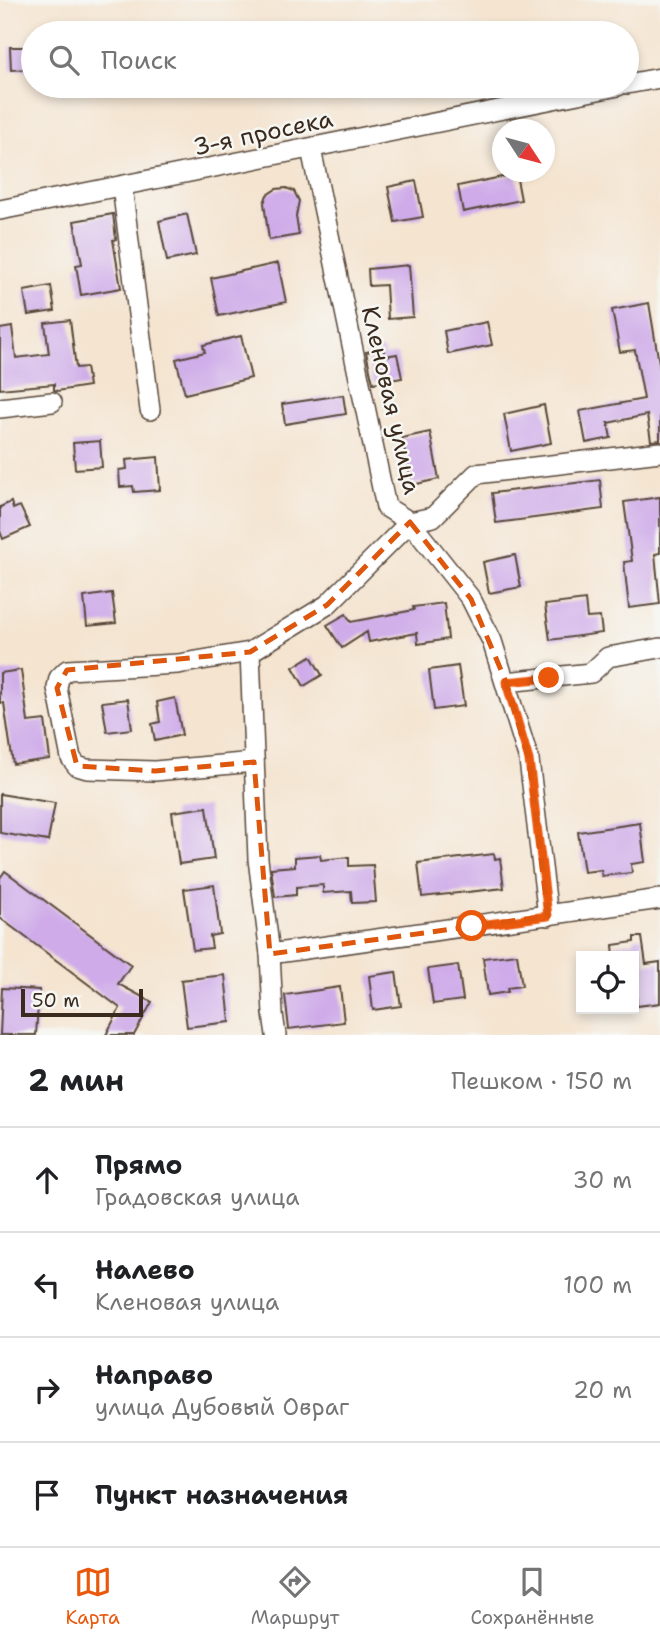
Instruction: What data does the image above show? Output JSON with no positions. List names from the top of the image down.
{
  "streets": {
    "street": ["3-я просека", "Кленовая улица"]
  },
  "crossings": [
    ["3-я просека", "Кленовая улица"]
  ],
  "scale_bar": "50 m",
  "north": "bottom right",
  "page": {
    "search": "Поиск",
    "scale": "50 m",
    "heading": ["2 мин", "Пешком · 150 m"],
    "list": [
      ["Прямо", "Градовская улица", "30 m"],
      ["Налево", "Кленовая улица", "100 m"],
      ["Направо", "улица Дубовый Овраг", "20 m"],
      "Пункт назначения"
    ],
    "nav": ["Карта", "Маршрут", "Сохранённые"]
  }
}
